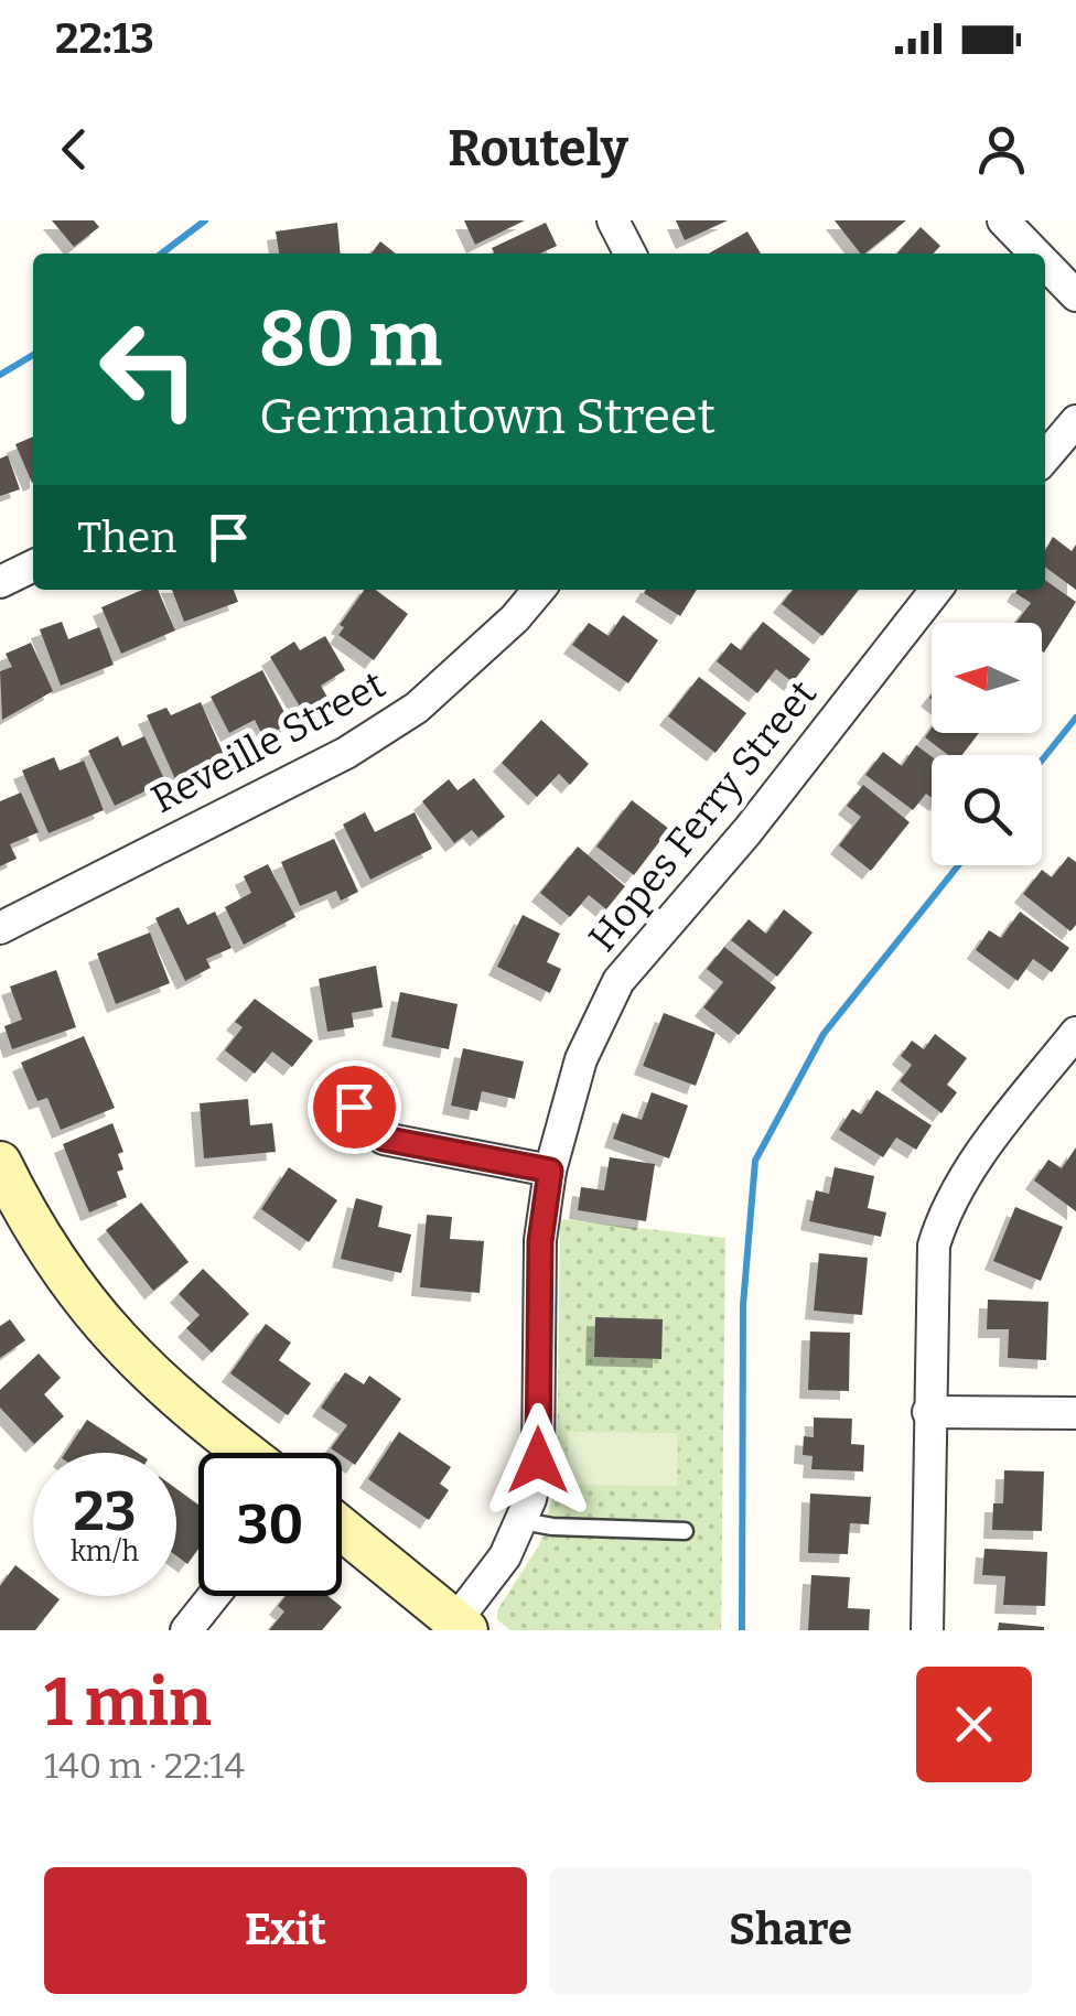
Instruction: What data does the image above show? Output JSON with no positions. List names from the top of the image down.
{
  "streets": {
    "street": ["Reveille Street", "Hopes Ferry Street"]
  },
  "north": "left",
  "page": {
    "status": "22:13",
    "header": "Routely",
    "turn": ["80 m", "Germantown Street"],
    "then": "Then",
    "speed": "23 km/h",
    "limit": "30",
    "heading": ["1 min", "140 m · 22:14"],
    "buttons": ["Exit", "Share"]
  }
}
